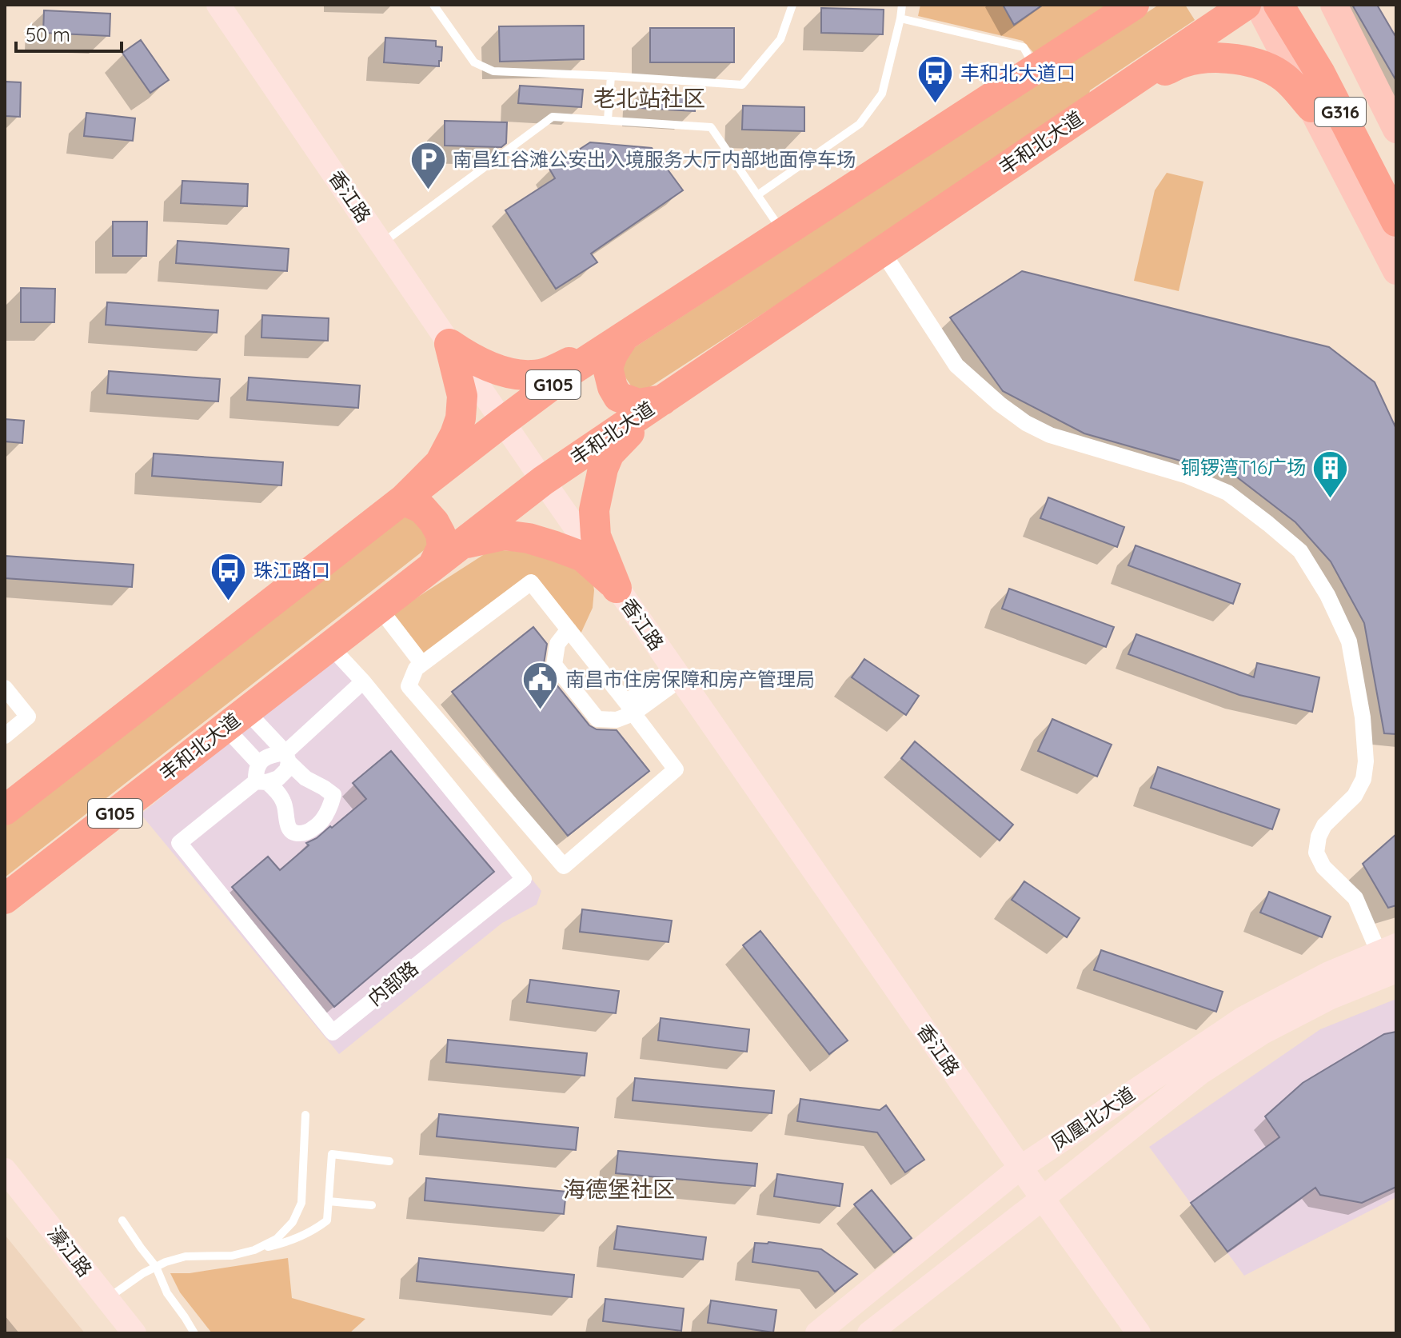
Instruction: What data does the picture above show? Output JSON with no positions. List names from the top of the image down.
{
  "streets": {
    "highway": ["G316", "丰和北大道", "G105"],
    "main road": ["香江路", "凤凰北大道", "濠江路"],
    "street": ["内部路"]
  },
  "crossings": [
    ["丰和北大道", "香江路"],
    ["丰和北大道", "内部路"],
    ["香江路", "G105"],
    ["香江路", "凤凰北大道"]
  ],
  "districts": ["老北站社区", "海德堡社区"],
  "places": {
    "bus stop": ["丰和北大道口", "珠江路口"],
    "parking": ["南昌红谷滩公安出入境服务大厅内部地面停车场"],
    "building": ["铜锣湾T16广场"],
    "public building": ["南昌市住房保障和房产管理局"]
  },
  "scale_bar": "50 m"
}
